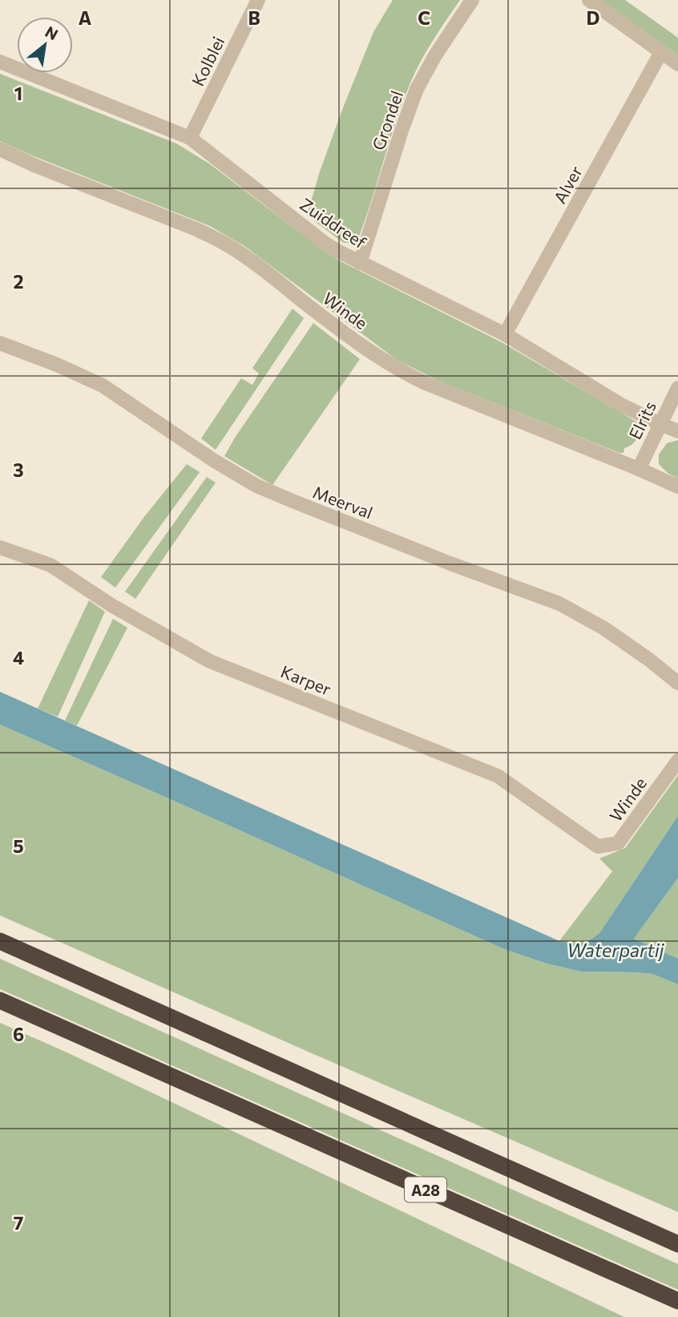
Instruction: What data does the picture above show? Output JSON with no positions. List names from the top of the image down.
{
  "streets": {
    "highway": ["A28"],
    "street": [
      "Kolblei",
      "Grondel",
      "Alver",
      "Zuiddreef",
      "Winde",
      "Elrits",
      "Meerval",
      "Karper"
    ]
  },
  "crossings": [
    ["Kolblei", "Zuiddreef"],
    ["Grondel", "Zuiddreef"],
    ["Alver", "Zuiddreef"],
    ["Zuiddreef", "Elrits"],
    ["Winde", "Elrits"],
    ["Winde", "Karper"]
  ],
  "water": ["Waterpartij"],
  "north": "top right",
  "grid": {
    "columns": [
      "A",
      "B",
      "C",
      "D"
    ],
    "rows": [
      "1",
      "2",
      "3",
      "4",
      "5",
      "6",
      "7"
    ]
  }
}
